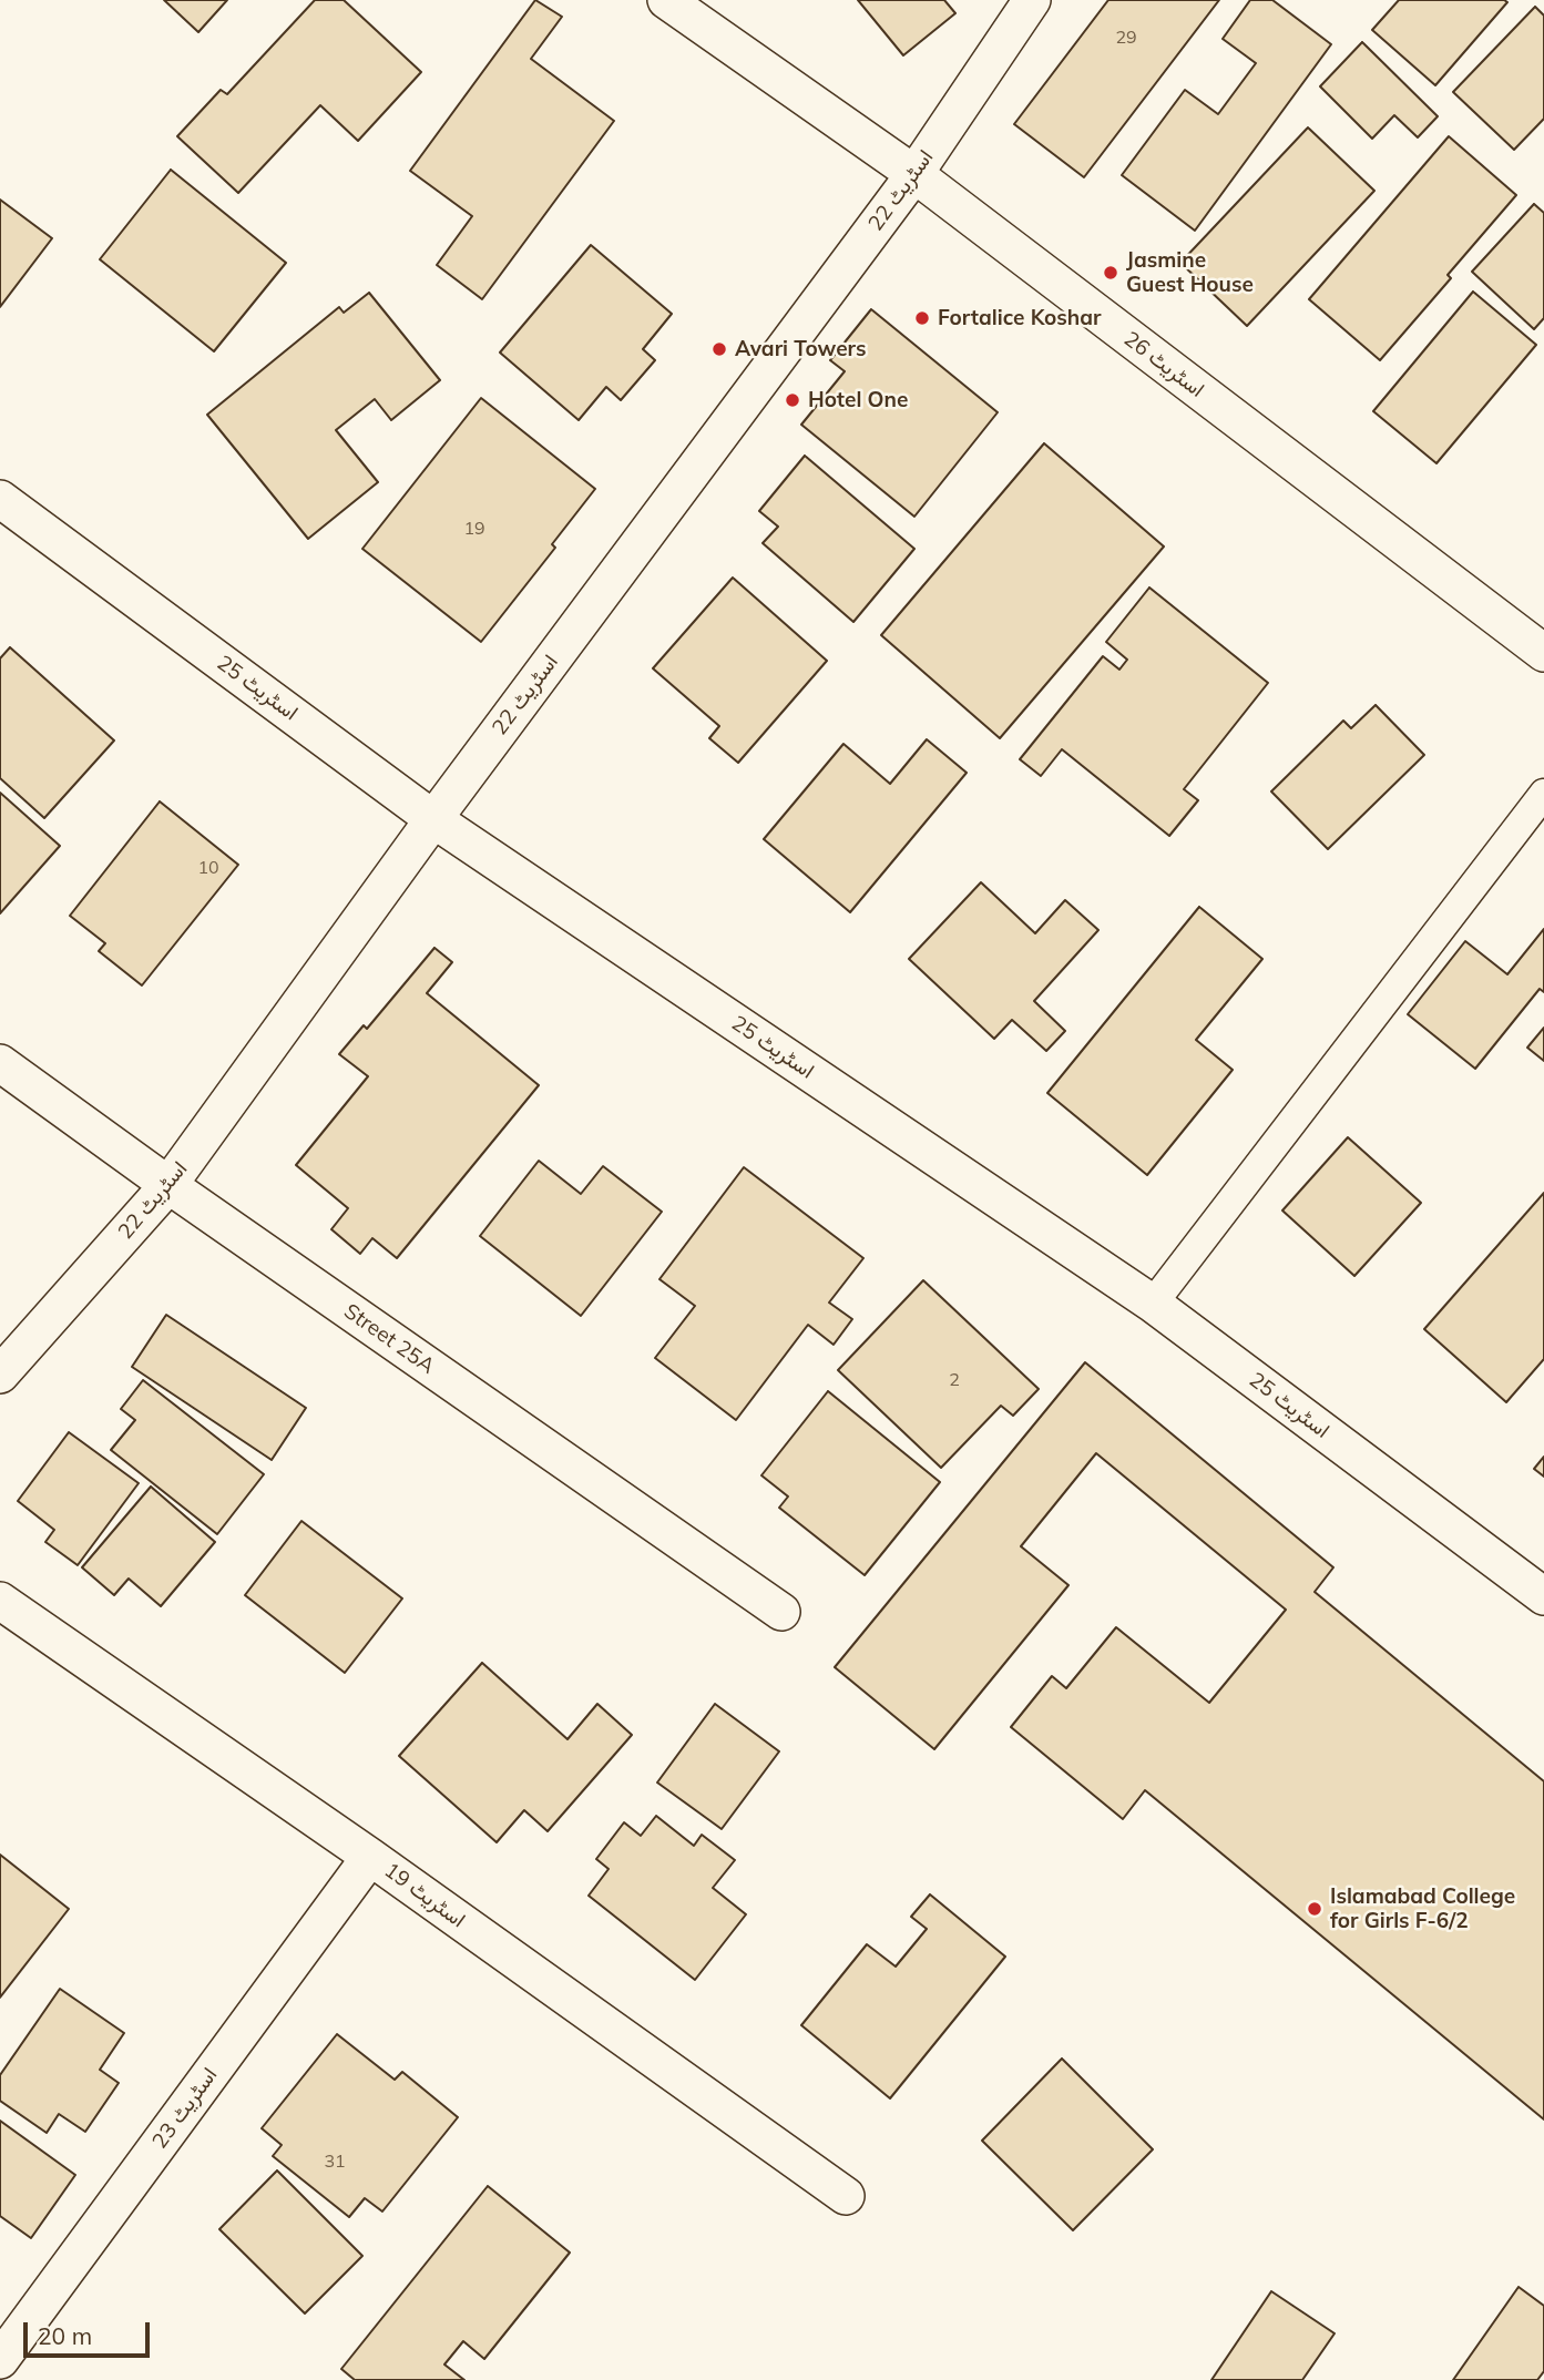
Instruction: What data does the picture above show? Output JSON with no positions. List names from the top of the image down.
{
  "streets": {
    "street": [
      "اسٹریٹ 22",
      "اسٹریٹ 26",
      "اسٹریٹ 25",
      "Street 25A",
      "اسٹریٹ 19",
      "اسٹریٹ 23"
    ]
  },
  "crossings": [
    ["اسٹریٹ 22", "اسٹریٹ 26"],
    ["اسٹریٹ 22", "اسٹریٹ 25"],
    ["اسٹریٹ 22", "Street 25A"],
    ["اسٹریٹ 19", "اسٹریٹ 23"]
  ],
  "places": [
    "Jasmine Guest House",
    "Fortalice Koshar",
    "Avari Towers",
    "Hotel One",
    "Islamabad College for Girls F-6/2"
  ],
  "house_numbers": [
    "29",
    "19",
    "10",
    "2",
    "31"
  ],
  "scale_bar": "20 m"
}
